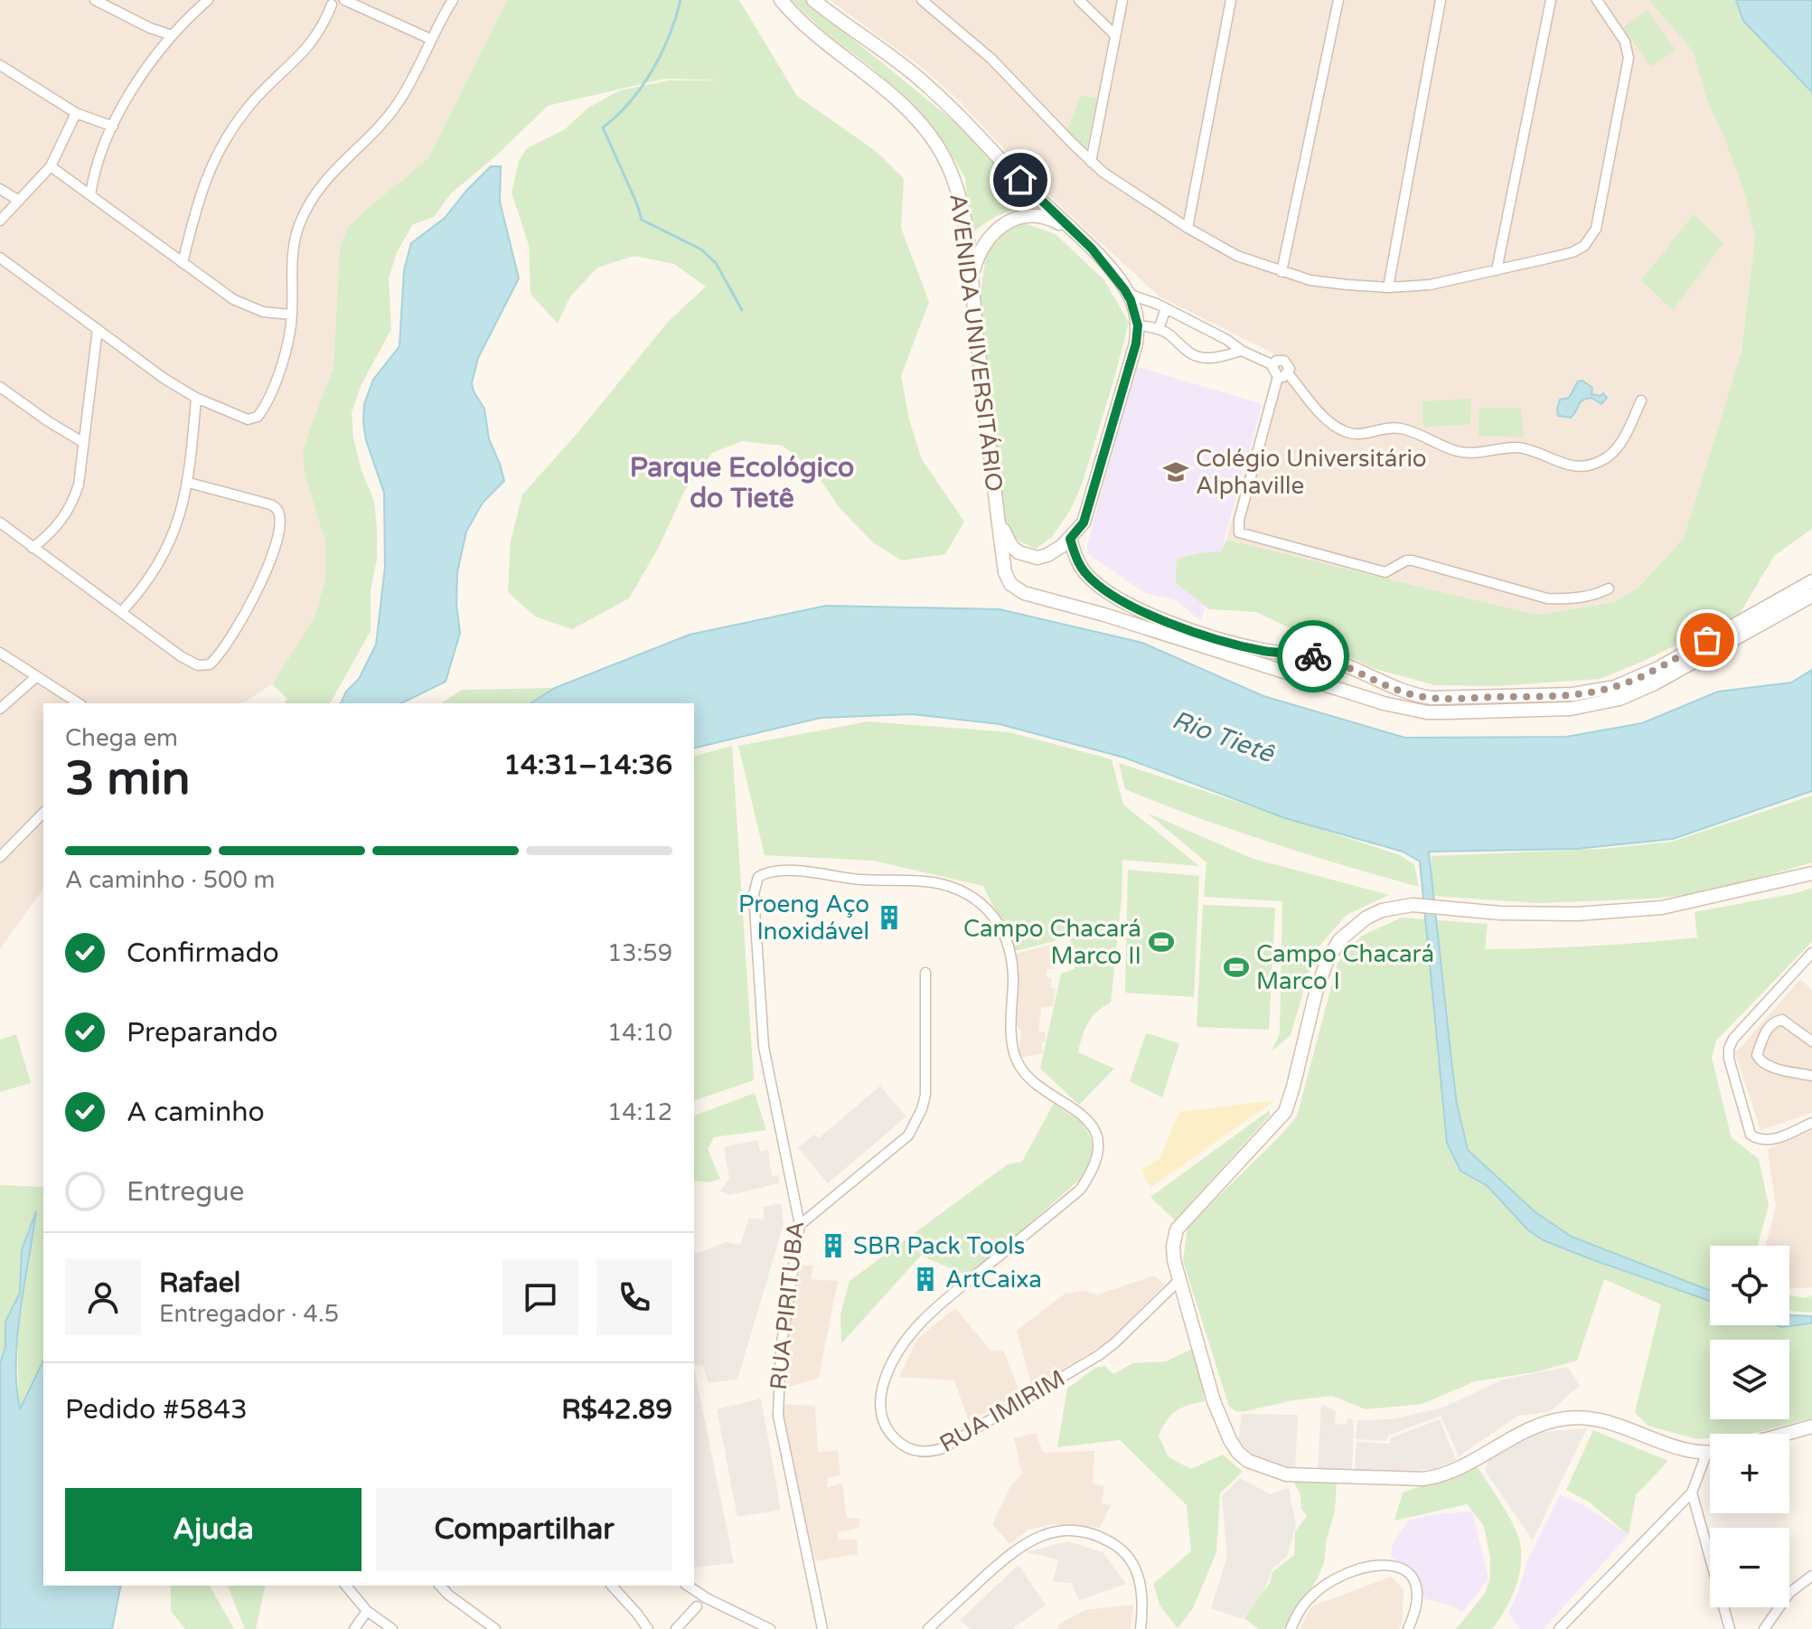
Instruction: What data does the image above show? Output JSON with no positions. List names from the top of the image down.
{
  "streets": {
    "main road": ["AVENIDA UNIVERSITÁRIO"],
    "street": ["RUA PIRITUBA", "RUA IMIRIM"]
  },
  "crossings": [
    ["RUA PIRITUBA", "RUA IMIRIM"]
  ],
  "districts": ["Parque Ecológico do Tietê"],
  "water": ["Rio Tietê"],
  "places": {
    "school or university": ["Colégio Universitário Alphaville"],
    "building": ["Proeng Aço Inoxidável", "SBR Pack Tools", "ArtCaixa"],
    "sports": ["Campo Chacará Marco II", "Campo Chacará Marco I"]
  },
  "page": {
    "heading": ["3 min", "Chega em", "14:31–14:36"],
    "panel": [
      "Rafael",
      "Entregador · 4.5",
      "Pedido #5843",
      "R$42.89"
    ],
    "bar": "A caminho · 500 m",
    "list": [
      ["Confirmado", "13:59"],
      ["Preparando", "14:10"],
      ["A caminho", "14:12"],
      "Entregue"
    ],
    "map_buttons": ["+", "−"],
    "buttons": ["Ajuda", "Compartilhar"]
  }
}
